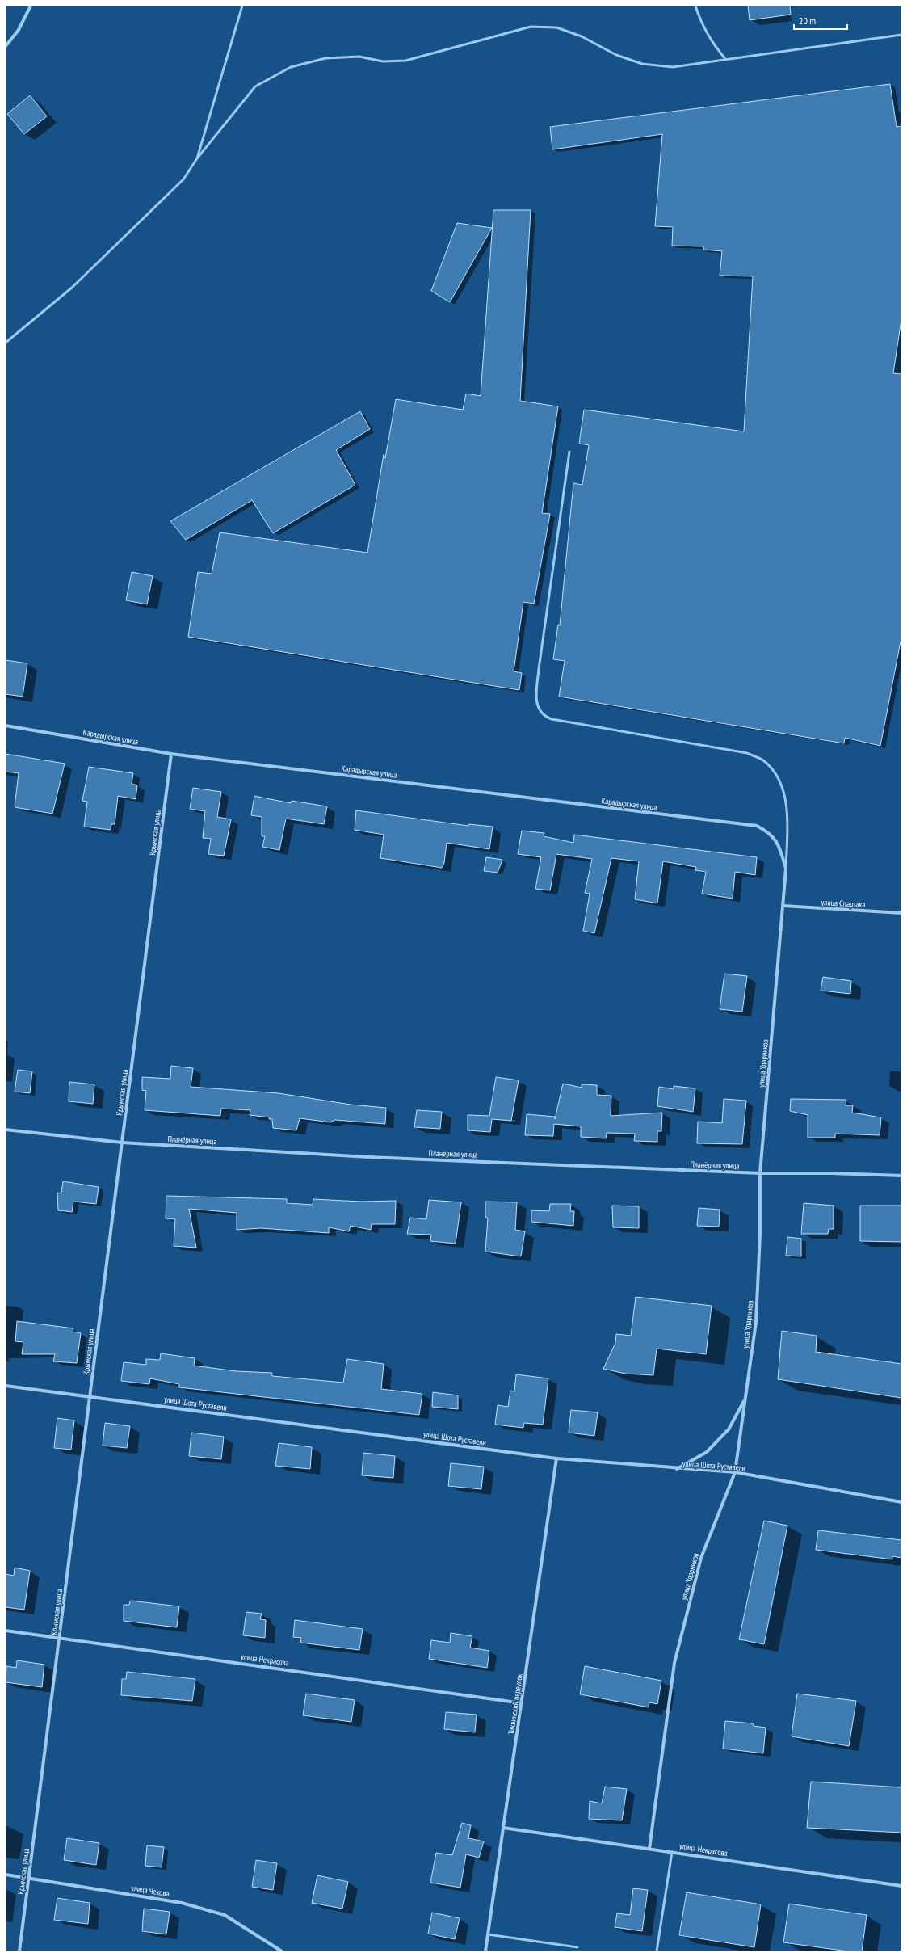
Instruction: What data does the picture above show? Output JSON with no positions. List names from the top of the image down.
{
  "streets": {
    "street": [
      "Карадырская улица",
      "Крымская улица",
      "улица Спартака",
      "улица Ударников",
      "Планёрная улица",
      "улица Шота Руставели",
      "улица Некрасова",
      "Тихвинский переулок",
      "улица Чехова"
    ]
  },
  "crossings": [
    ["Карадырская улица", "Крымская улица"],
    ["Карадырская улица", "улица Ударников"],
    ["Крымская улица", "Планёрная улица"],
    ["Крымская улица", "улица Шота Руставели"],
    ["Крымская улица", "улица Некрасова"],
    ["Крымская улица", "улица Чехова"],
    ["улица Спартака", "улица Ударников"],
    ["улица Ударников", "Планёрная улица"],
    ["улица Ударников", "улица Шота Руставели"],
    ["улица Ударников", "улица Некрасова"],
    ["улица Шота Руставели", "Тихвинский переулок"],
    ["улица Некрасова", "Тихвинский переулок"]
  ],
  "scale_bar": "20 m"
}
